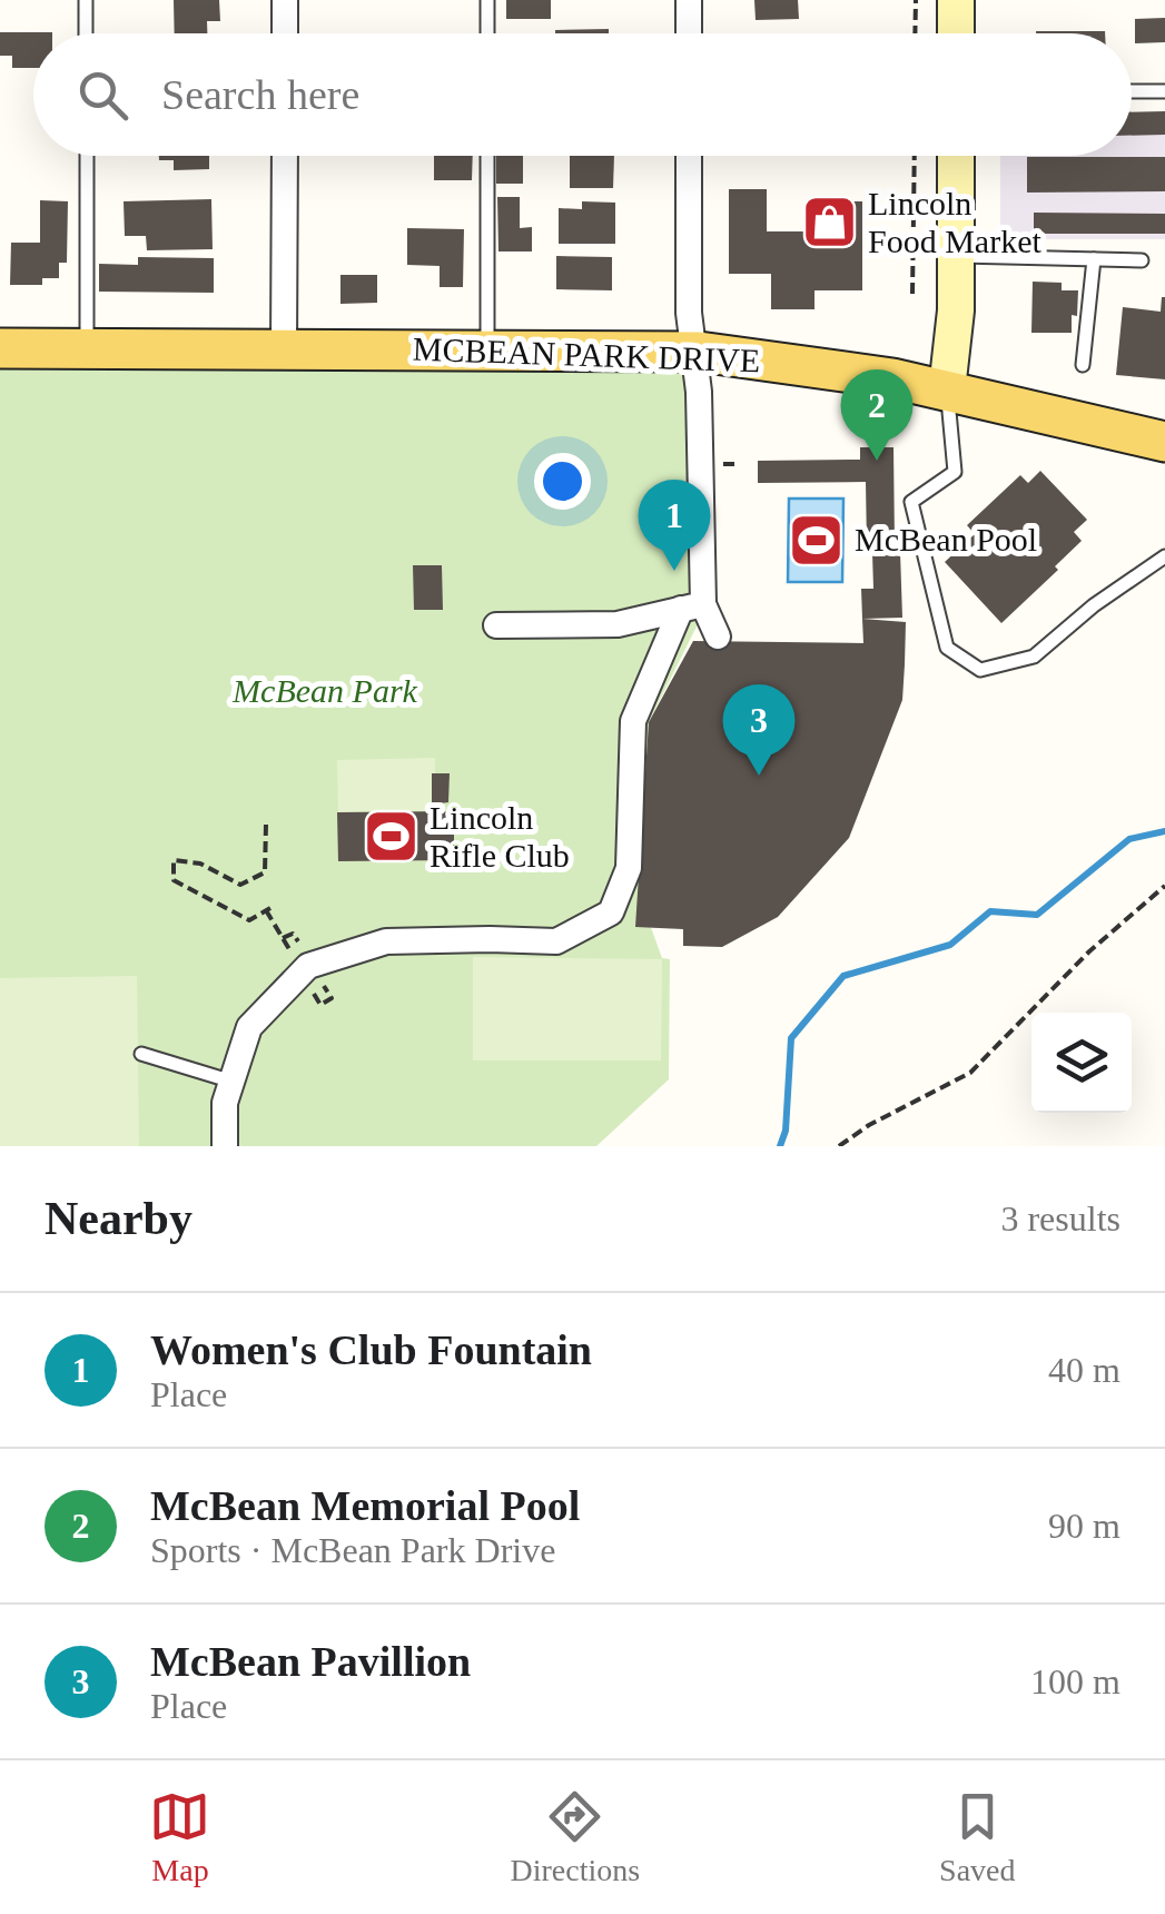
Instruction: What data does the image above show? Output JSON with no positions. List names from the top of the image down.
{
  "streets": {
    "main road": ["MCBEAN PARK DRIVE"]
  },
  "parks": ["McBean Park"],
  "places": {
    "shop": ["Lincoln Food Market"],
    "sports": ["McBean Pool", "Lincoln Rifle Club"]
  },
  "page": {
    "search": "Search here",
    "pins": ["2", "1", "3"],
    "heading": ["Nearby", "3 results"],
    "list": [
      {
        "mark": "1",
        "name": "Women's Club Fountain",
        "note": "Place",
        "value": "40 m"
      },
      {
        "mark": "2",
        "name": "McBean Memorial Pool",
        "note": "Sports · McBean Park Drive",
        "value": "90 m"
      },
      {
        "mark": "3",
        "name": "McBean Pavillion",
        "note": "Place",
        "value": "100 m"
      }
    ],
    "nav": ["Map", "Directions", "Saved"]
  }
}
